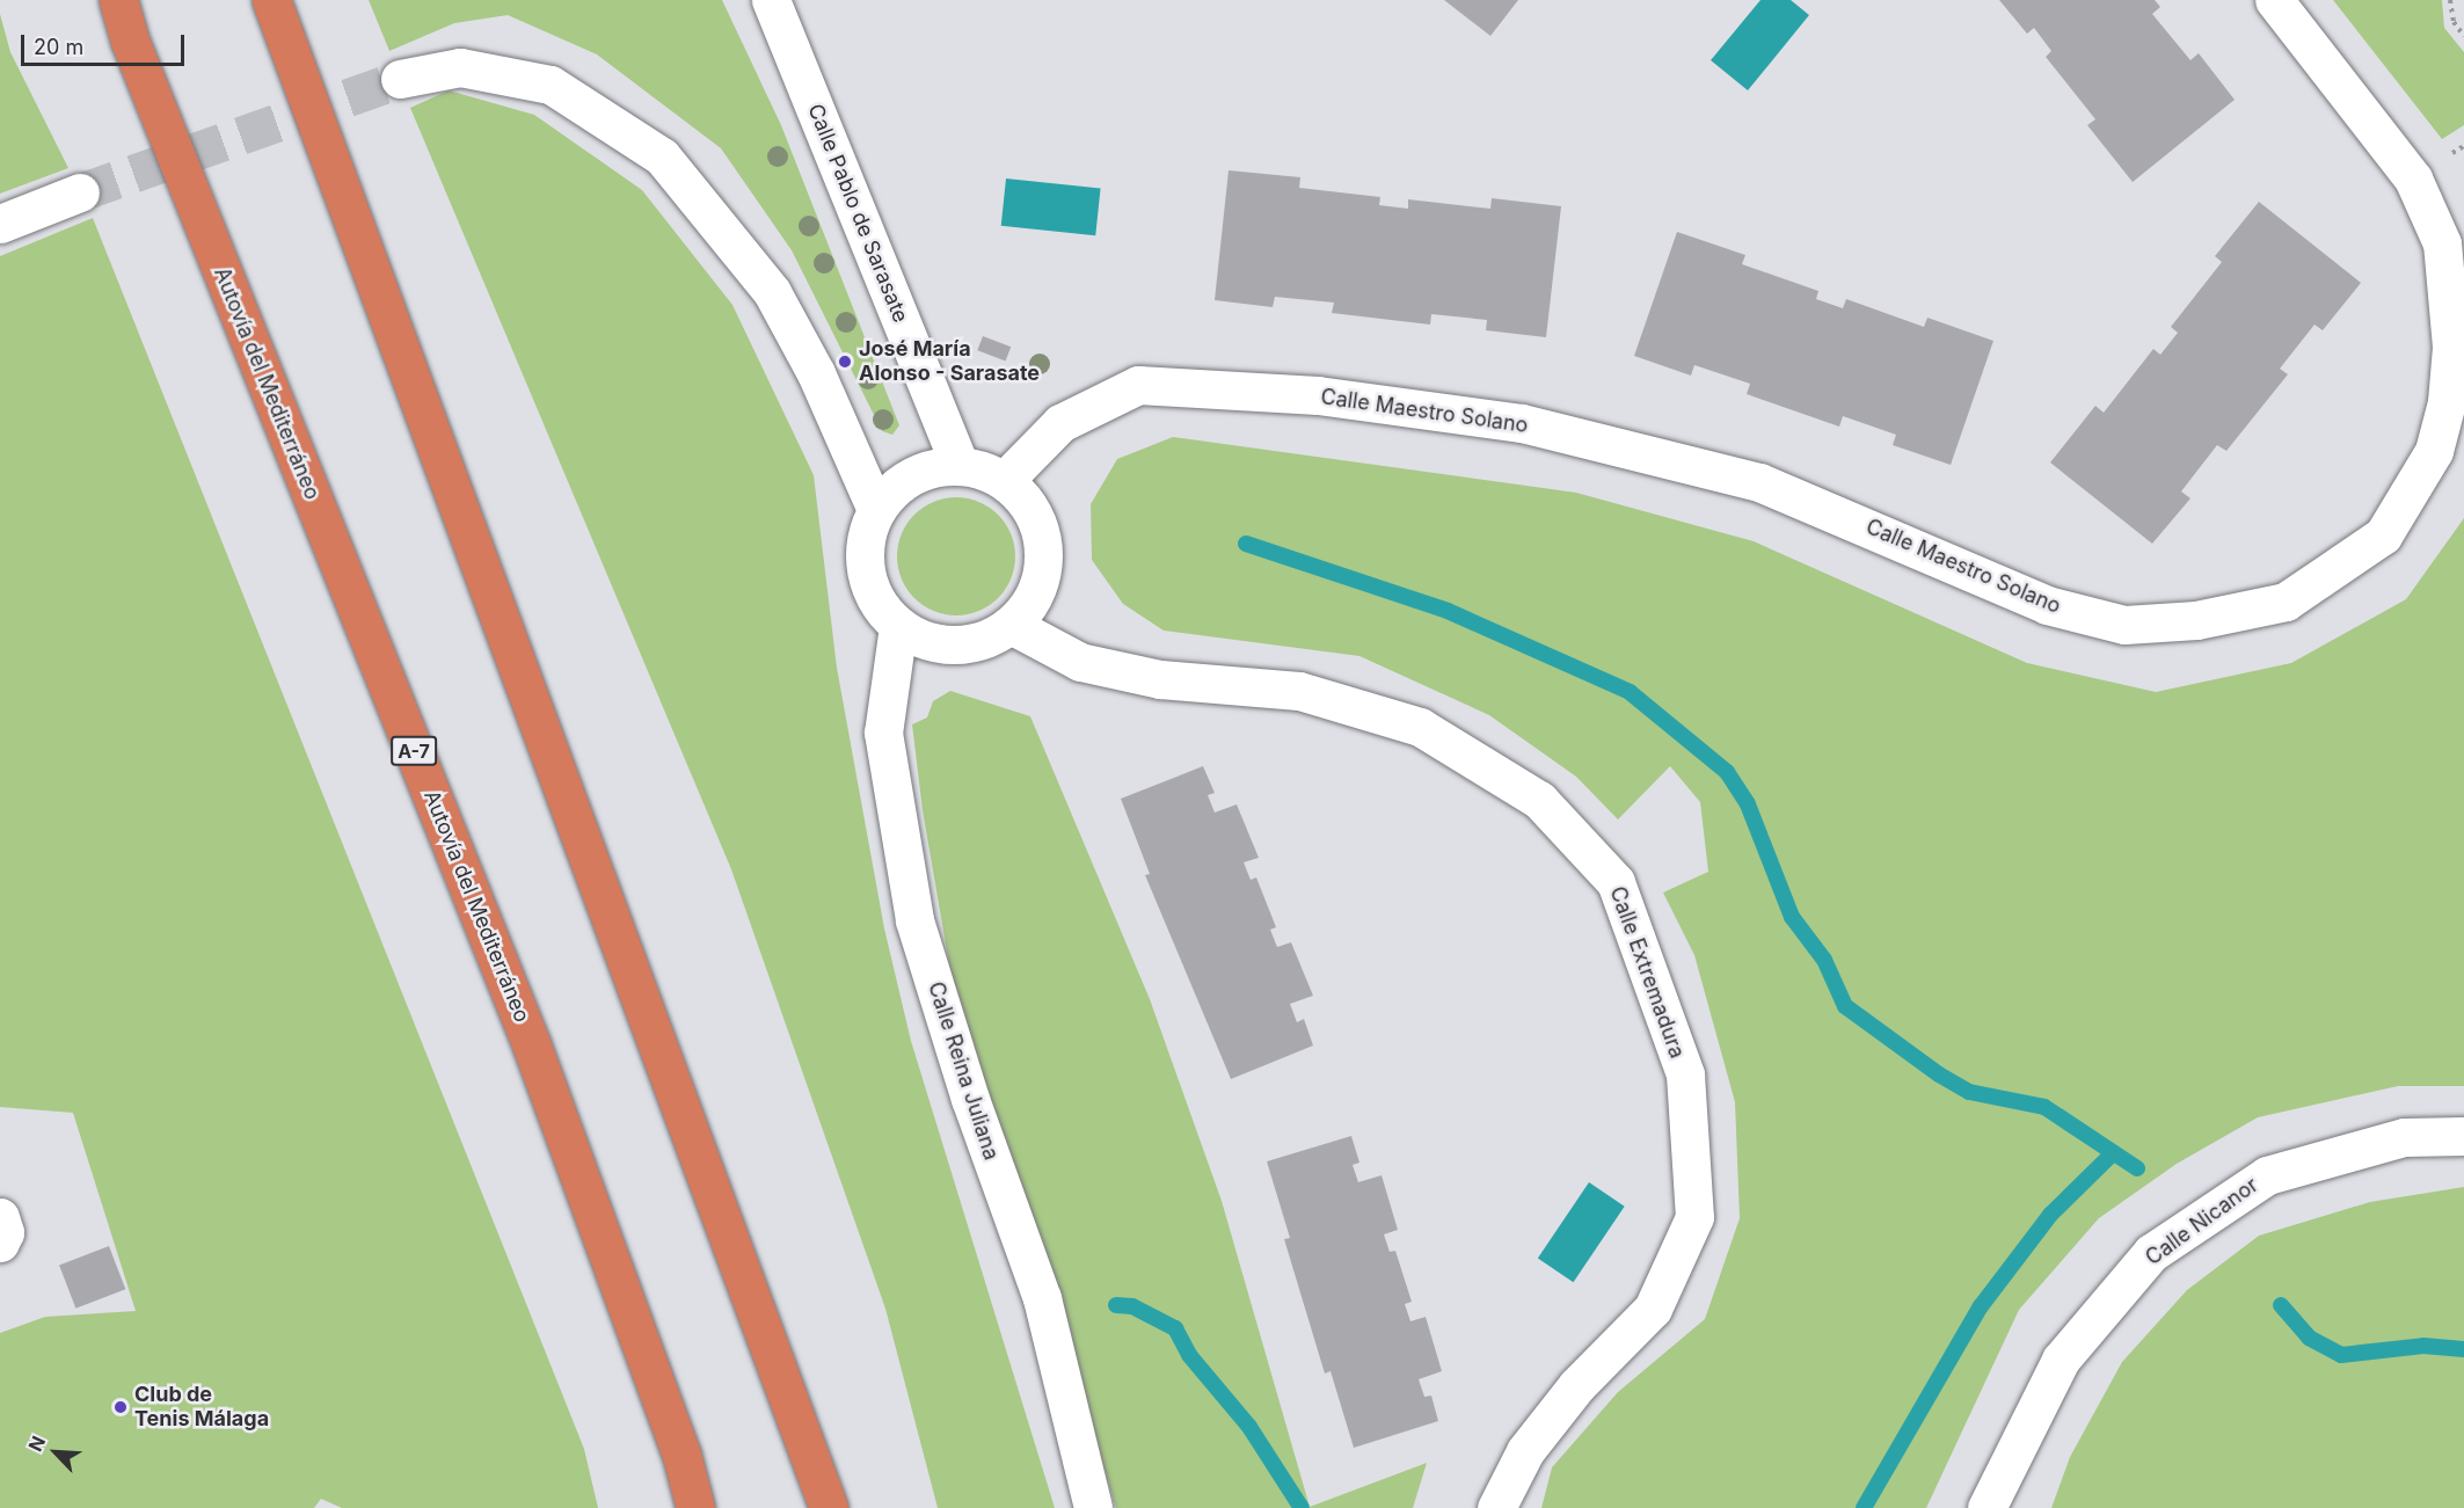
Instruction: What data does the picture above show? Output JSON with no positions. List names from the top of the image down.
{
  "streets": {
    "highway": ["Autovía del Mediterráneo", "A-7"],
    "street": [
      "Calle Pablo de Sarasate",
      "Calle Maestro Solano",
      "Calle Extremadura",
      "Calle Reina Juliana",
      "Calle Nicanor"
    ]
  },
  "crossings": [
    ["Calle Pablo de Sarasate", "Calle Maestro Solano"],
    ["Calle Pablo de Sarasate", "Calle Extremadura"],
    ["Calle Pablo de Sarasate", "Calle Reina Juliana"],
    ["Calle Maestro Solano", "Calle Extremadura"],
    ["Calle Maestro Solano", "Calle Reina Juliana"],
    ["Calle Extremadura", "Calle Reina Juliana"]
  ],
  "places": ["José María Alonso - Sarasate", "Club de Tenis Málaga"],
  "scale_bar": "20 m",
  "north": "top left"
}
